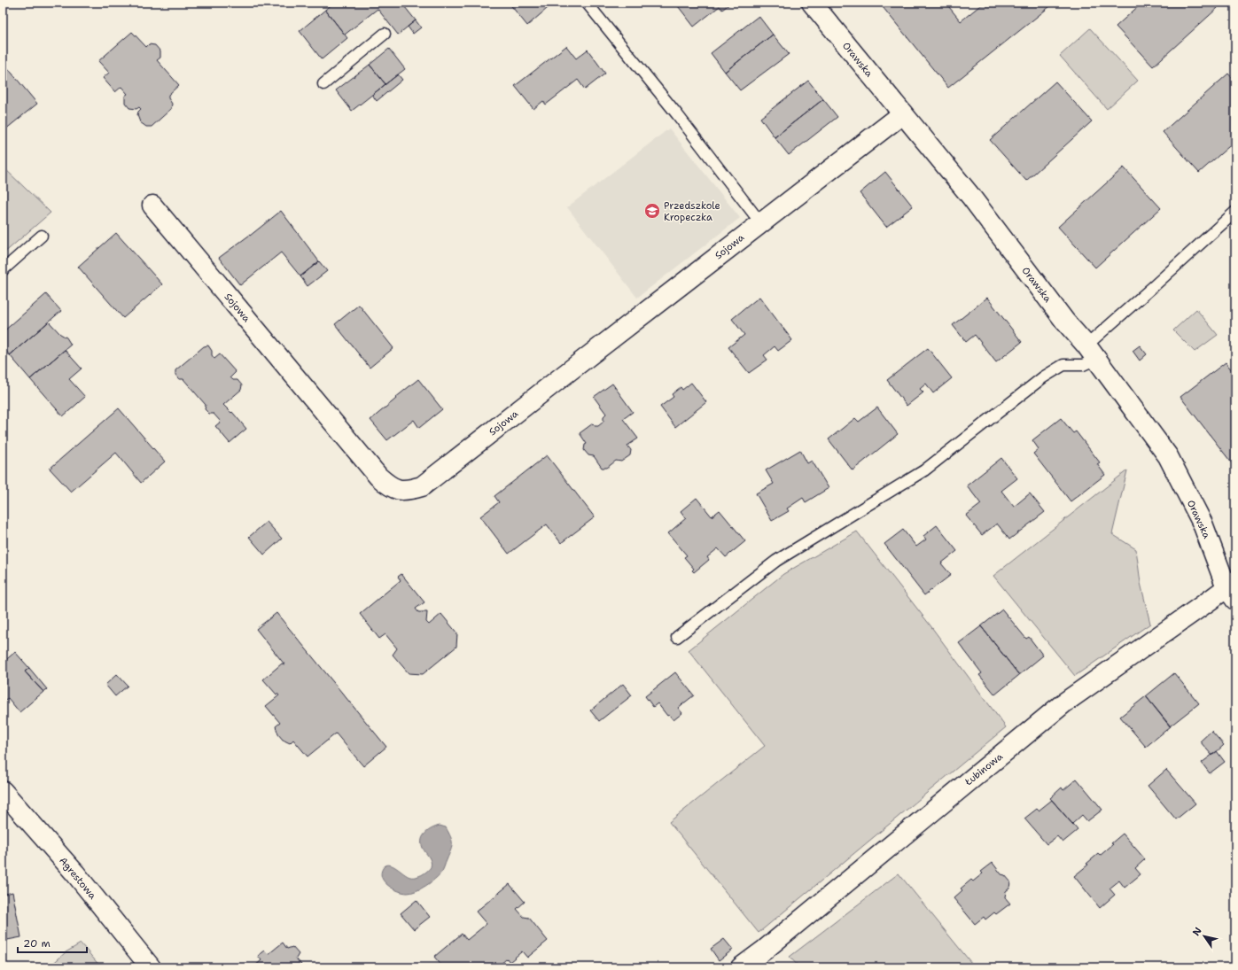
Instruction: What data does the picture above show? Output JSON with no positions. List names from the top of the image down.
{
  "streets": {
    "street": [
      "Orawska",
      "Sojowa",
      "Łubinowa",
      "Agrestowa"
    ]
  },
  "crossings": [
    ["Orawska", "Sojowa"],
    ["Orawska", "Łubinowa"]
  ],
  "places": {
    "school or university": ["Przedszkole Kropeczka"]
  },
  "scale_bar": "20 m",
  "north": "top left"
}
